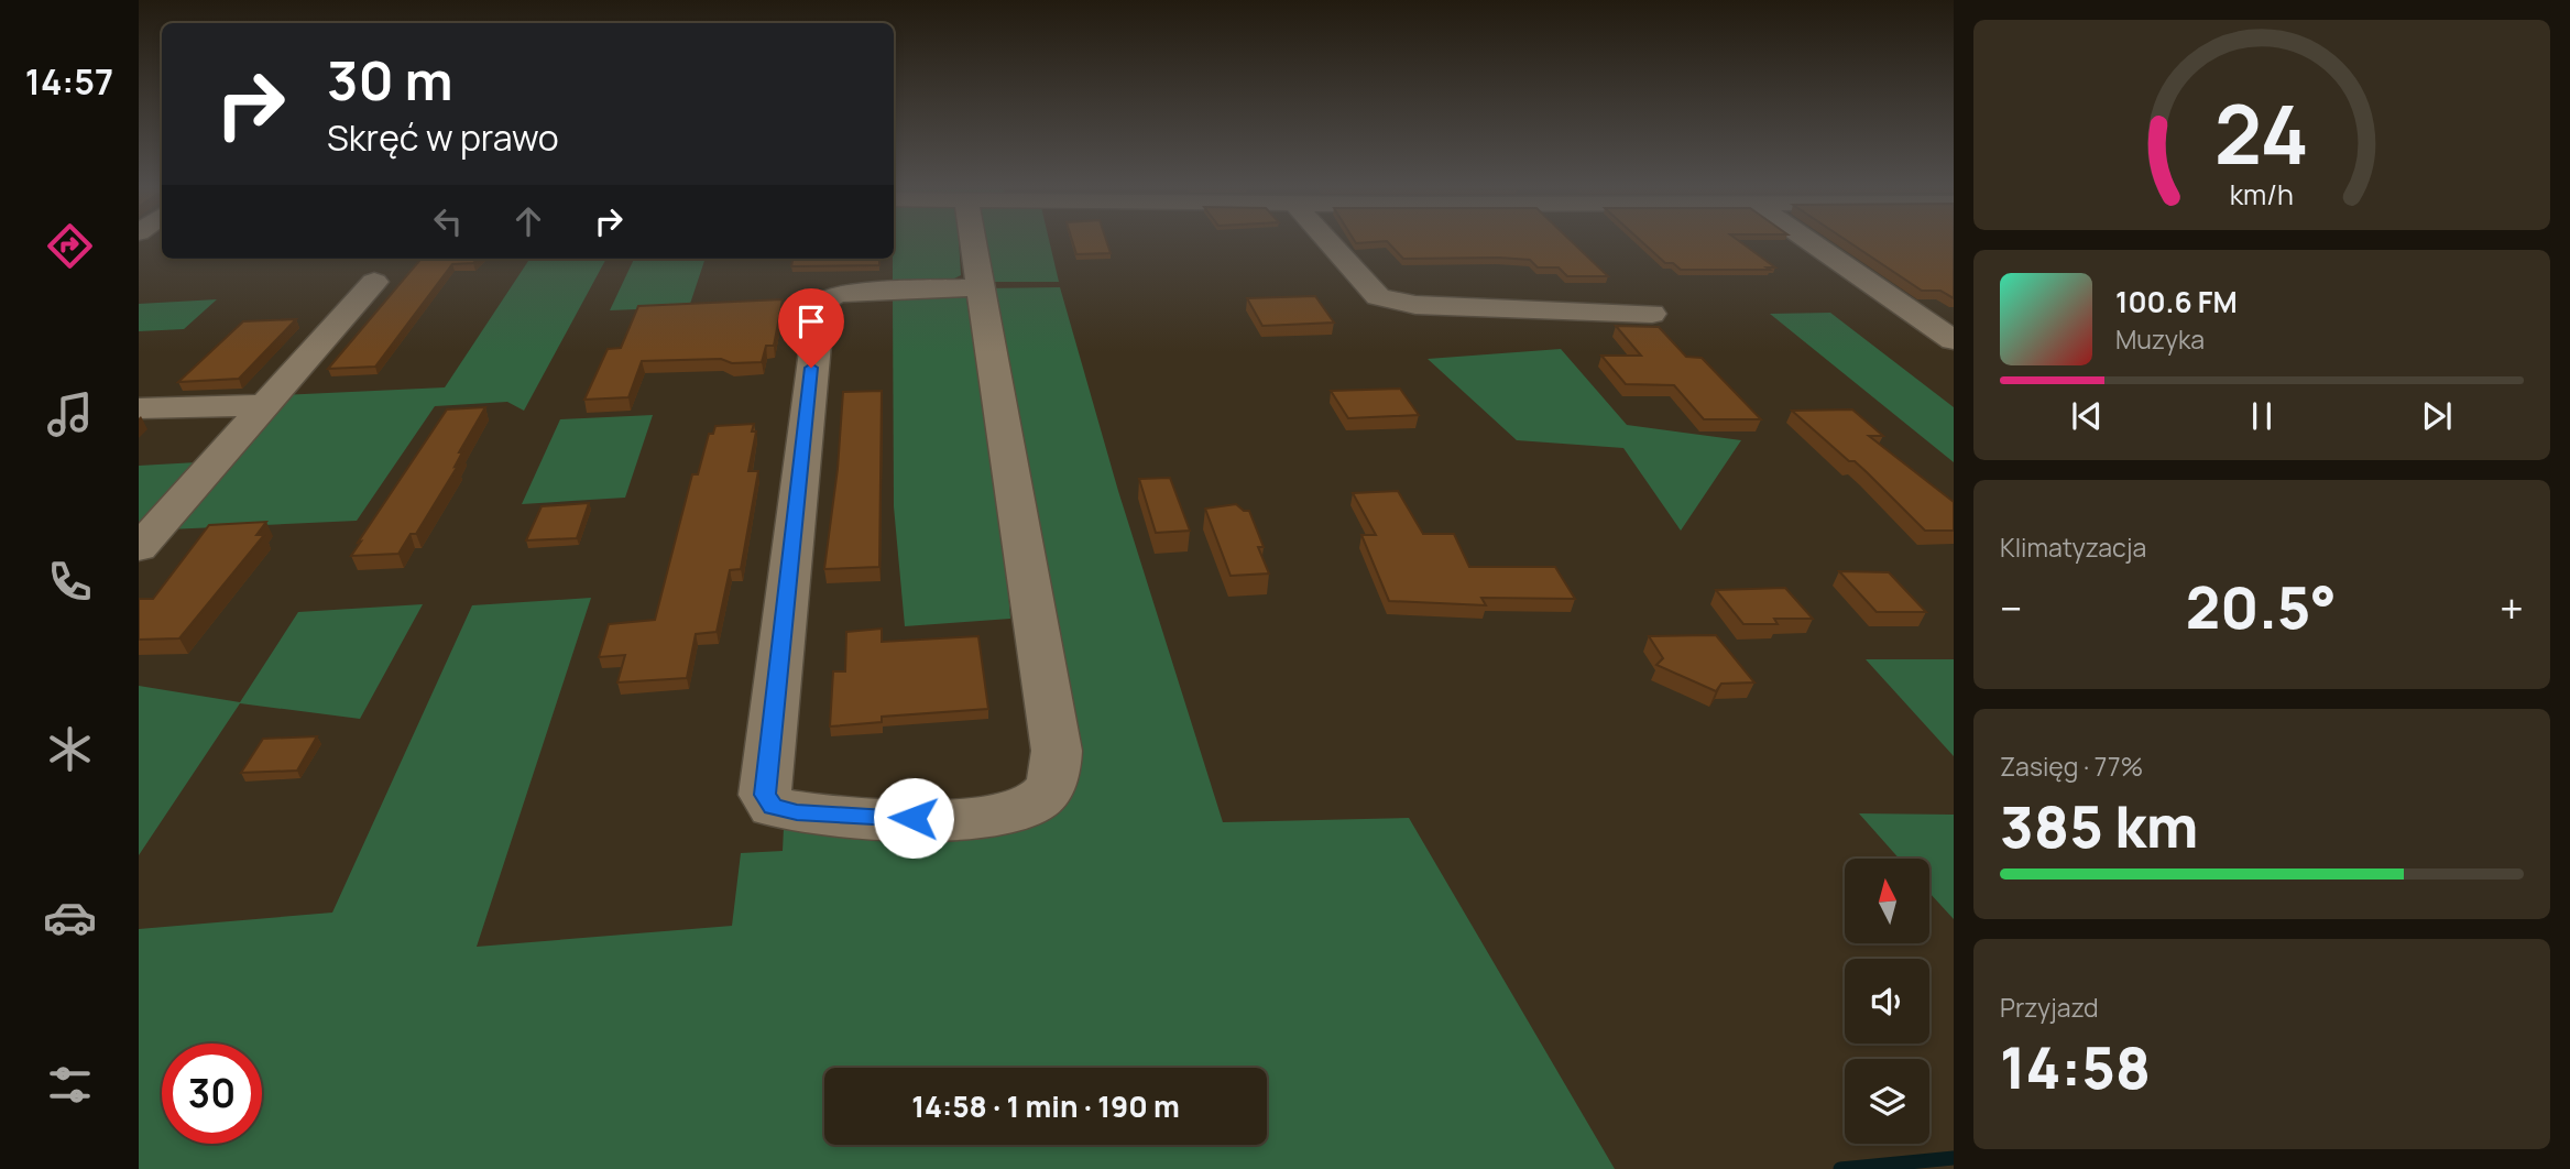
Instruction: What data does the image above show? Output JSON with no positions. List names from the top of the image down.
{
  "north": "top",
  "page": {
    "tabs": "14:57",
    "turn": ["30 m", "Skręć w prawo"],
    "song": ["100.6 FM", "Muzyka"],
    "tile": [
      "Klimatyzacja",
      ["Zasięg · 77%", "385 km"],
      ["Przyjazd", "14:58"]
    ],
    "heat": ["−", "20.5°", "+"],
    "limit": "30",
    "trip": "14:58 · 1 min · 190 m",
    "gauge": ["24", "km/h"]
  }
}
